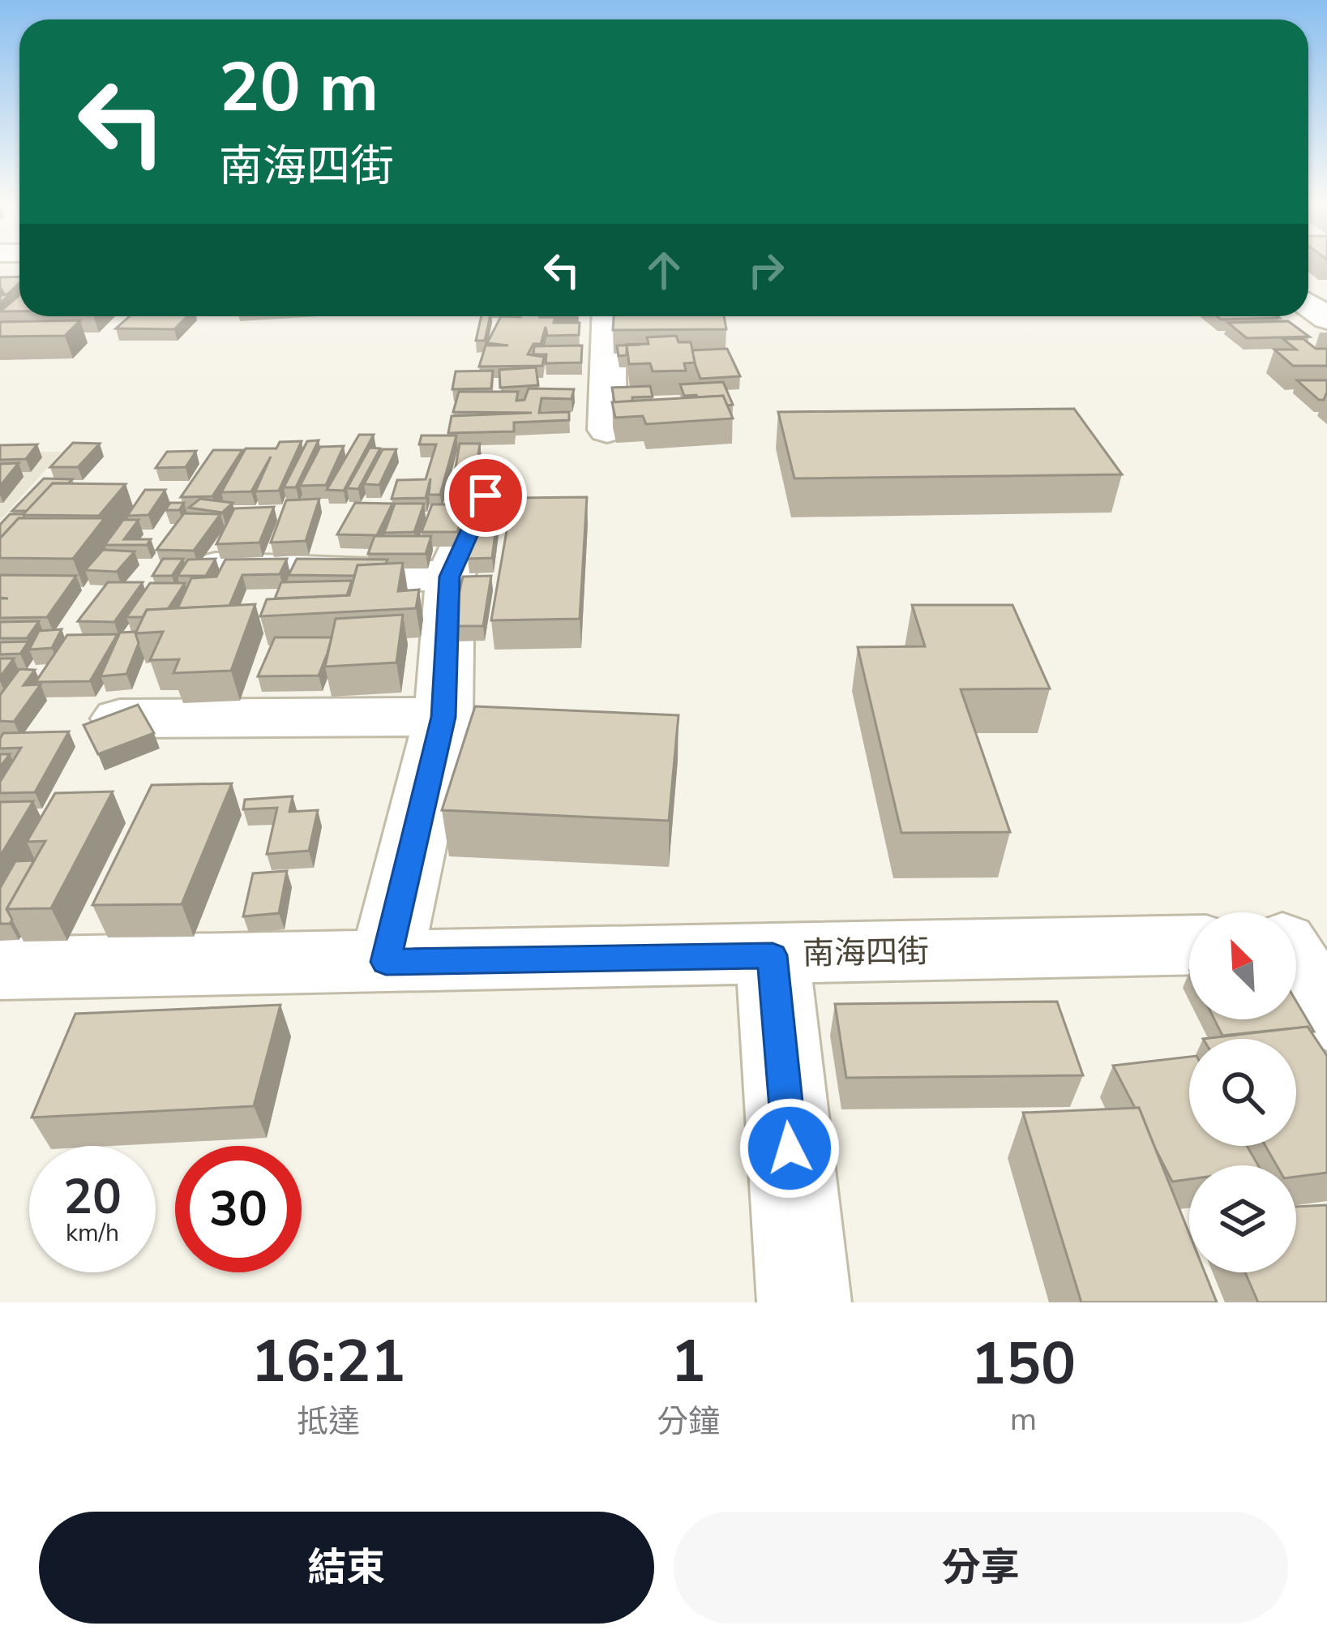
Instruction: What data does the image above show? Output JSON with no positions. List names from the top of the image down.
{
  "streets": {
    "street": ["南海四街"]
  },
  "north": "top left",
  "page": {
    "turn": ["20 m", "南海四街"],
    "speed": "20 km/h",
    "limit": "30",
    "eta": [
      "16:21",
      "抵達",
      "1",
      "分鐘",
      "150",
      "m"
    ],
    "buttons": ["結束", "分享"]
  }
}
